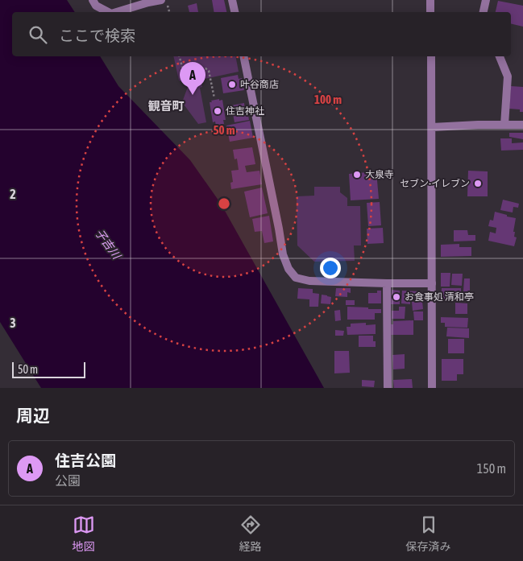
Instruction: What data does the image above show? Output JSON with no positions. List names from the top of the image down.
{
  "districts": ["観音町"],
  "water": ["子吉川"],
  "places": [
    "叶谷商店",
    "住吉神社",
    "大泉寺",
    "セブン-イレブン",
    "お食事処 清和亭"
  ],
  "scale_bar": "50 m",
  "page": {
    "search": "ここで検索",
    "pins": "A",
    "scale": "50 m",
    "heading": "周辺",
    "list": [
      {
        "mark": "A",
        "name": "住吉公園",
        "note": "公園",
        "value": "150 m"
      }
    ],
    "nav": ["地図", "経路", "保存済み"]
  },
  "grid": {
    "rows": ["2", "3"]
  },
  "rings": ["100 m", "50 m"]
}
